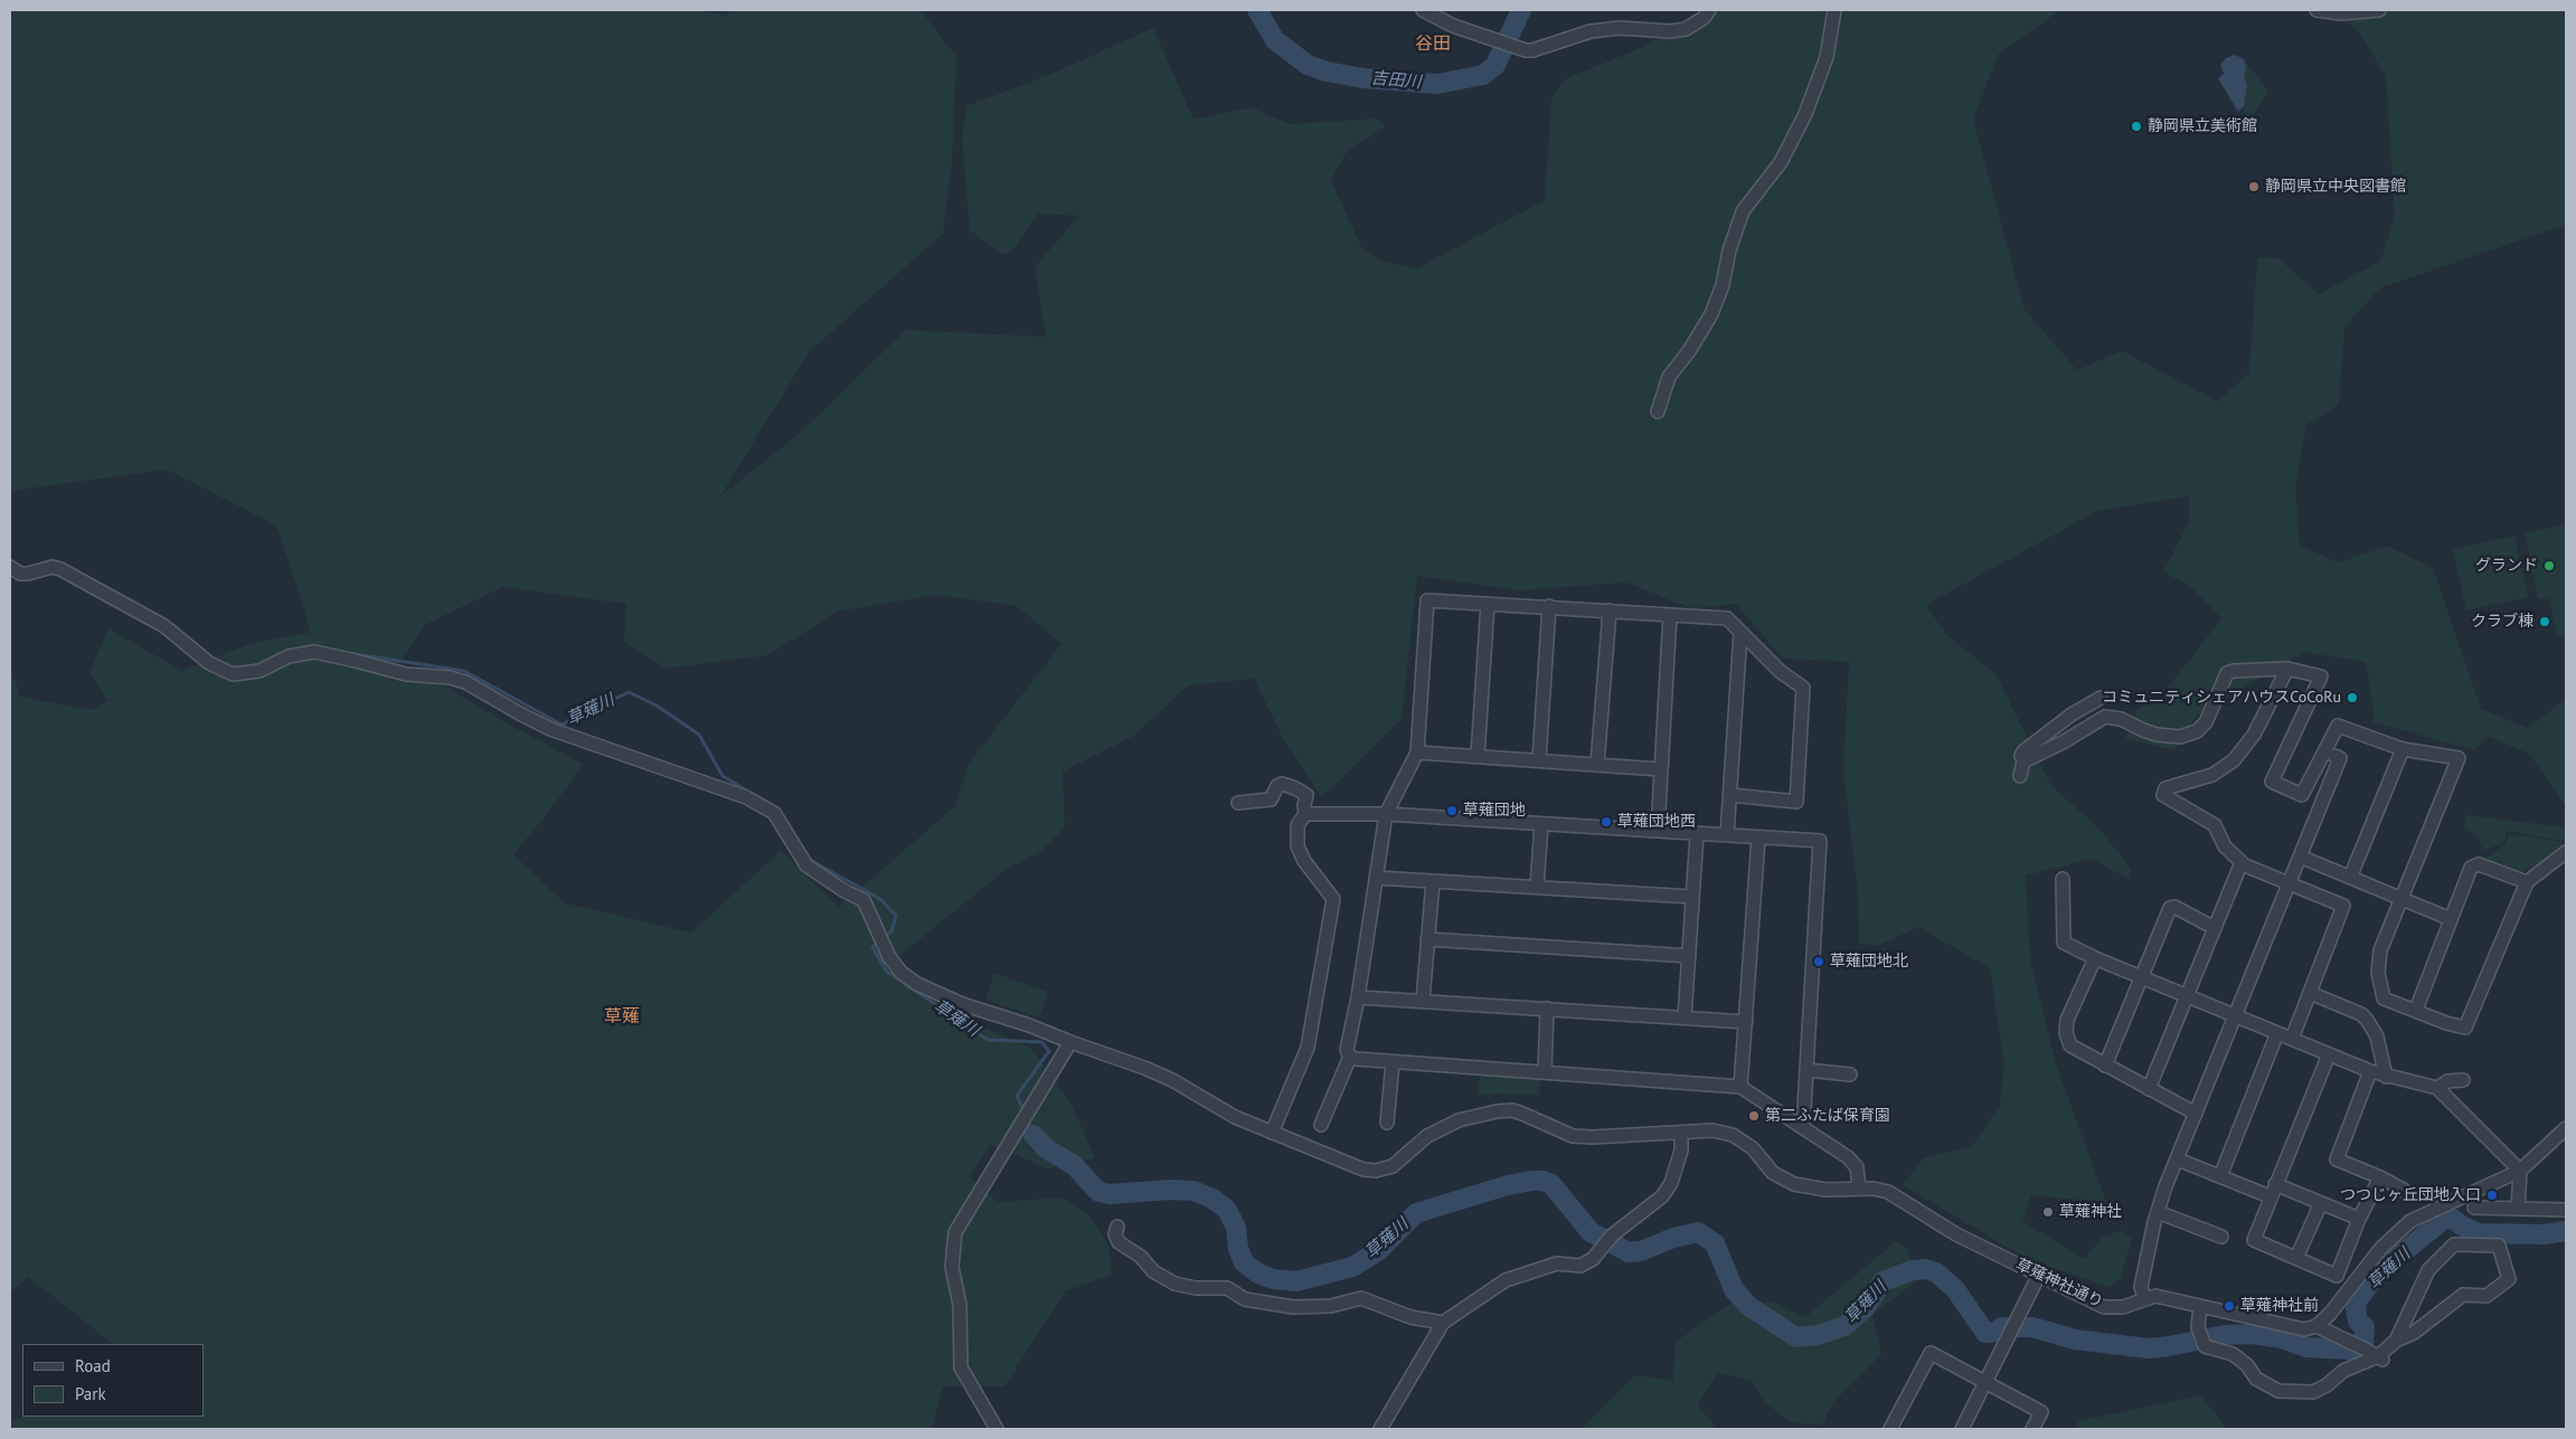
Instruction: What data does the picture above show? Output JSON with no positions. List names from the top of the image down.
{
  "streets": {
    "street": ["草薙神社通り"]
  },
  "districts": ["谷田", "草薙"],
  "water": ["吉田川", "草薙川"],
  "places": [
    "静岡県立美術館",
    "静岡県立中央図書館",
    "グランド",
    "クラブ棟",
    "コミュニティシェアハウスCoCoRu",
    "草薙団地",
    "草薙団地西",
    "草薙団地北",
    "第二ふたば保育園",
    "つつじヶ丘団地入口",
    "草薙神社",
    "草薙神社前"
  ],
  "legend": ["Road", "Park"]
}
